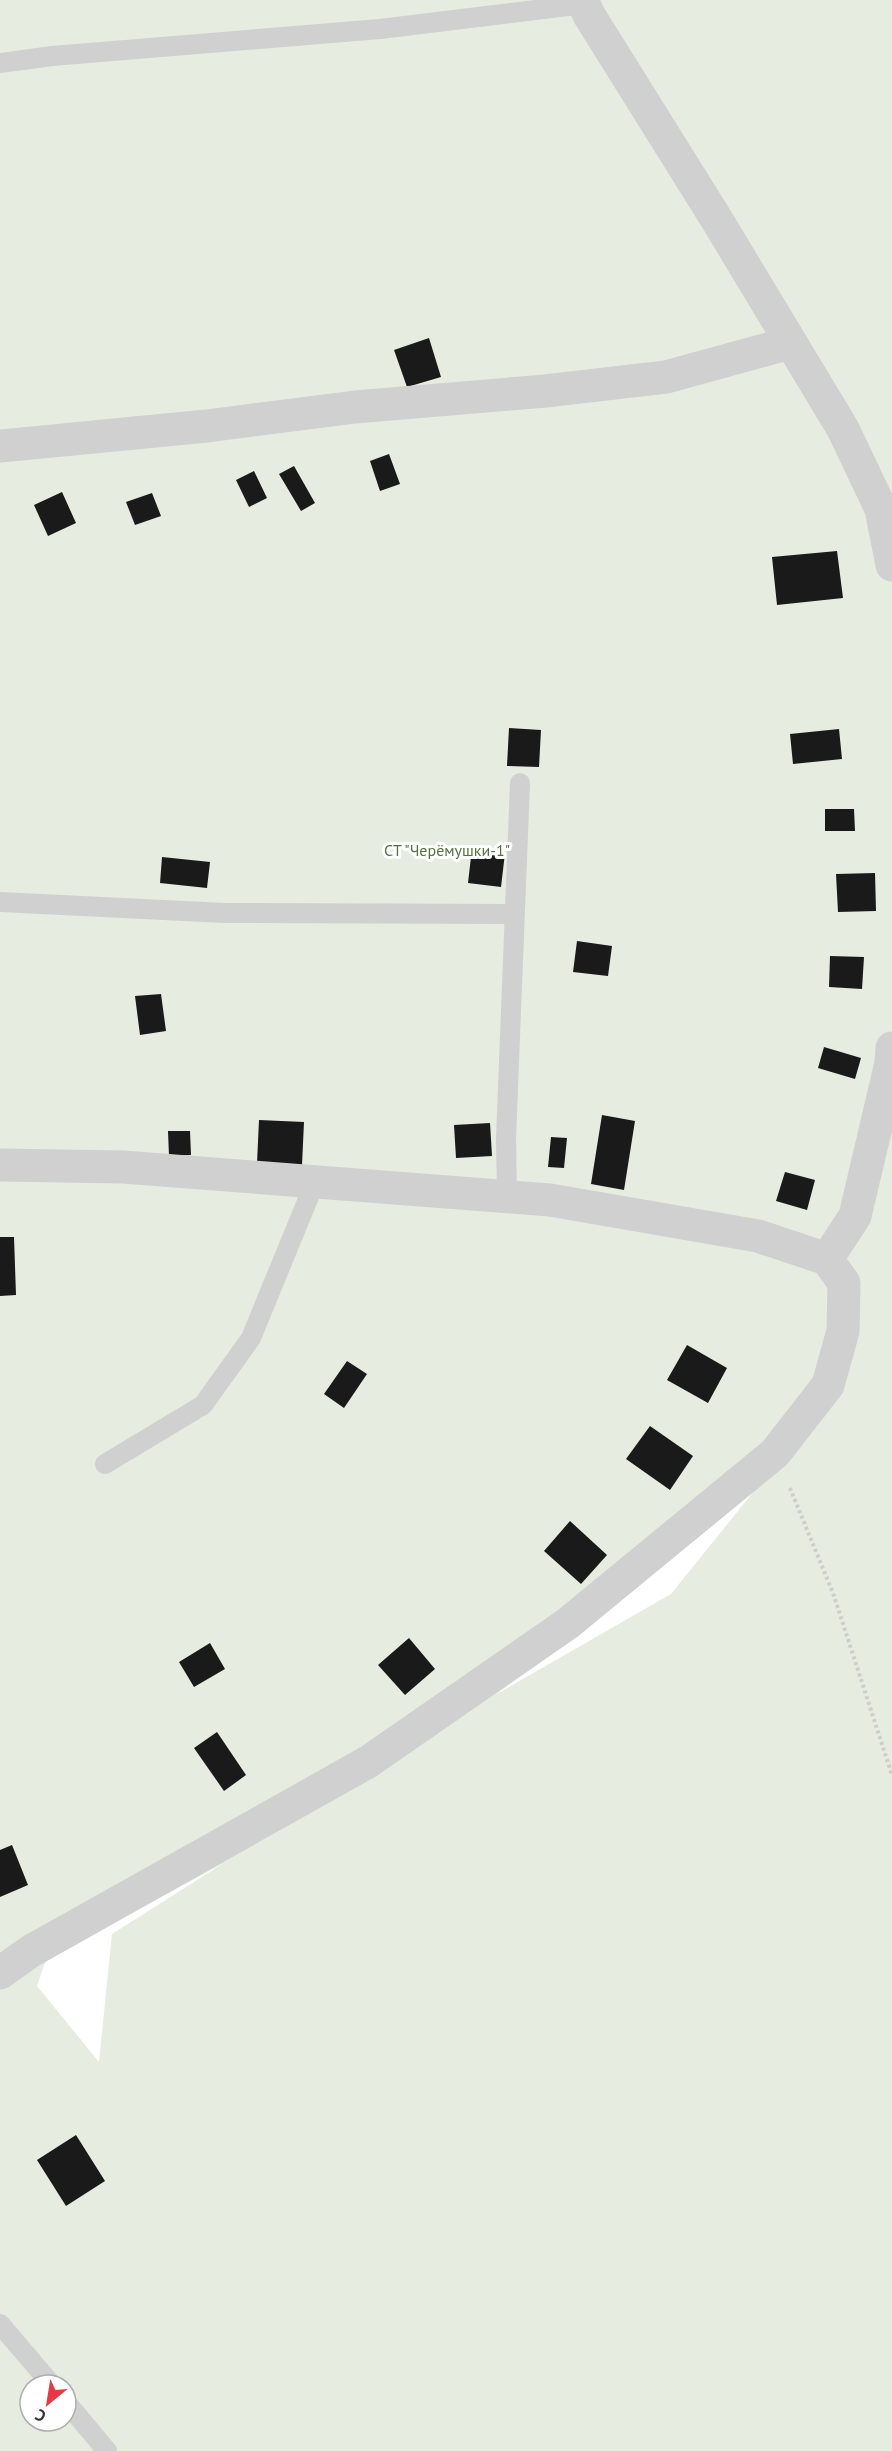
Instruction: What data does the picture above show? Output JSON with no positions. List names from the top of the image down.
{
  "parks": ["СТ \"Черёмушки-1\""],
  "north": "bottom left"
}
